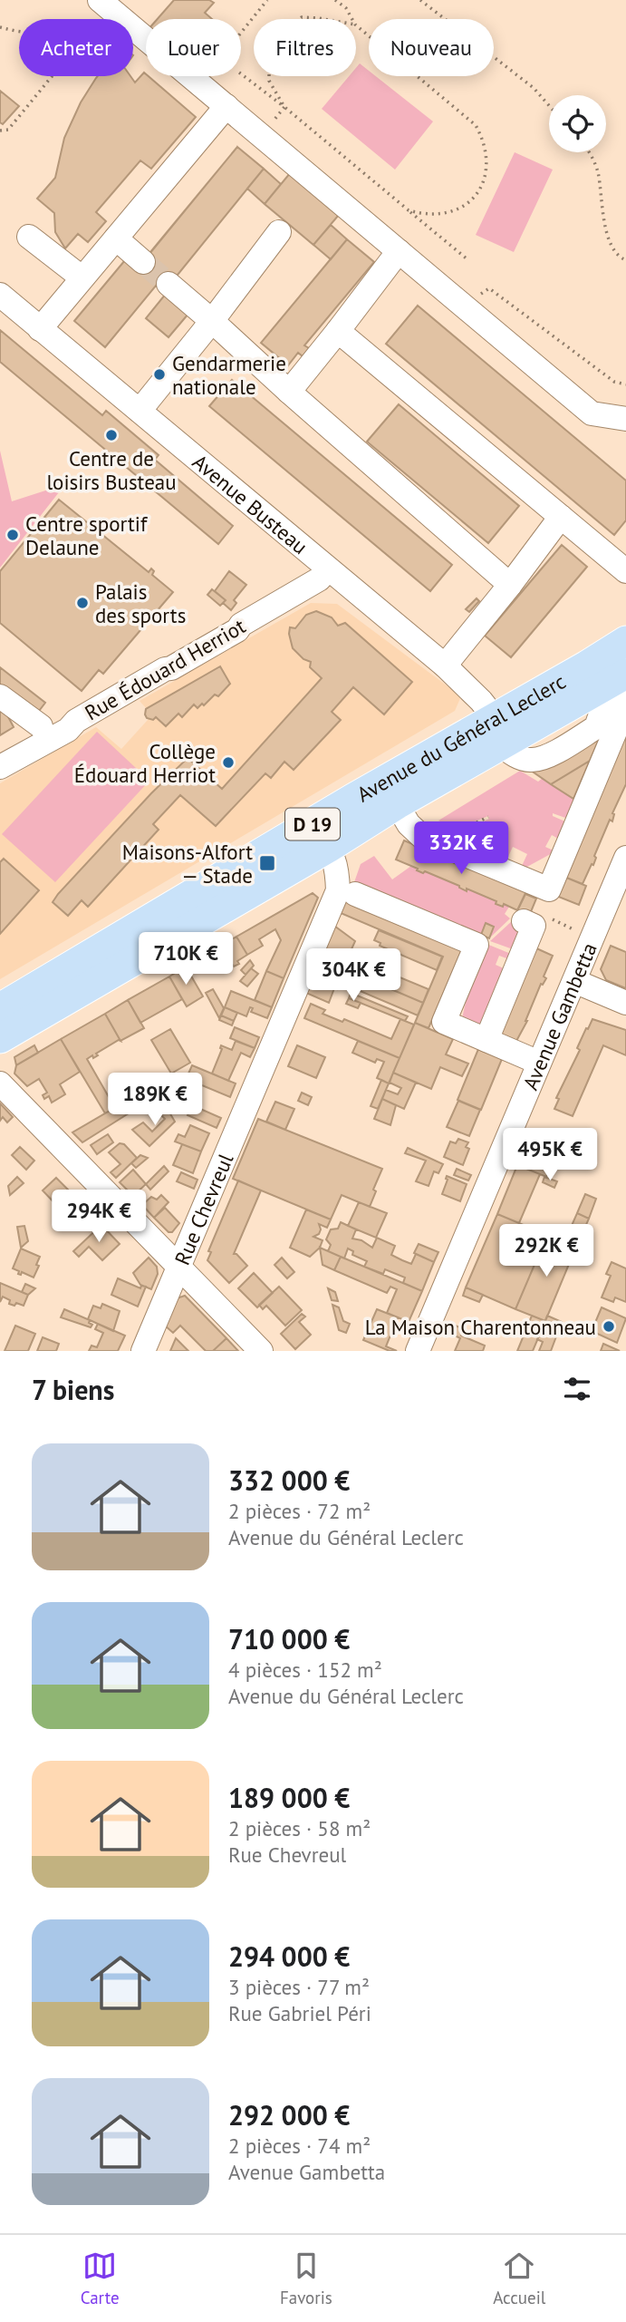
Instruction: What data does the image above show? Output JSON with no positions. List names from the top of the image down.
{
  "streets": {
    "main road": ["Avenue du Général Leclerc", "D 19"],
    "street": [
      "Avenue Busteau",
      "Rue Édouard Herriot",
      "Avenue Gambetta",
      "Rue Chevreul"
    ]
  },
  "crossings": [
    ["Avenue Busteau", "Rue Édouard Herriot"],
    ["Avenue Busteau", "Avenue du Général Leclerc"],
    ["Avenue du Général Leclerc", "Rue Chevreul"]
  ],
  "places": {
    "other": [
      "Gendarmerie nationale",
      "Centre de loisirs Busteau",
      "Centre sportif Delaune",
      "Palais des sports",
      "Collège Édouard Herriot",
      "La Maison Charentonneau"
    ],
    "transit": ["Maisons-Alfort — Stade"]
  },
  "page": {
    "chip": [
      "Acheter",
      "Louer",
      "Filtres",
      "Nouveau"
    ],
    "price": [
      "332K €",
      "710K €",
      "304K €",
      "189K €",
      "495K €",
      "294K €",
      "292K €"
    ],
    "heading": "7 biens",
    "list": [
      {
        "name": "332 000 €",
        "note": "2 pièces · 72 m² · Avenue du Général Leclerc"
      },
      {
        "name": "710 000 €",
        "note": "4 pièces · 152 m² · Avenue du Général Leclerc"
      },
      {
        "name": "189 000 €",
        "note": "2 pièces · 58 m² · Rue Chevreul"
      },
      {
        "name": "294 000 €",
        "note": "3 pièces · 77 m² · Rue Gabriel Péri"
      },
      {
        "name": "292 000 €",
        "note": "2 pièces · 74 m² · Avenue Gambetta"
      }
    ],
    "tabs": ["Carte", "Favoris", "Accueil"]
  }
}
